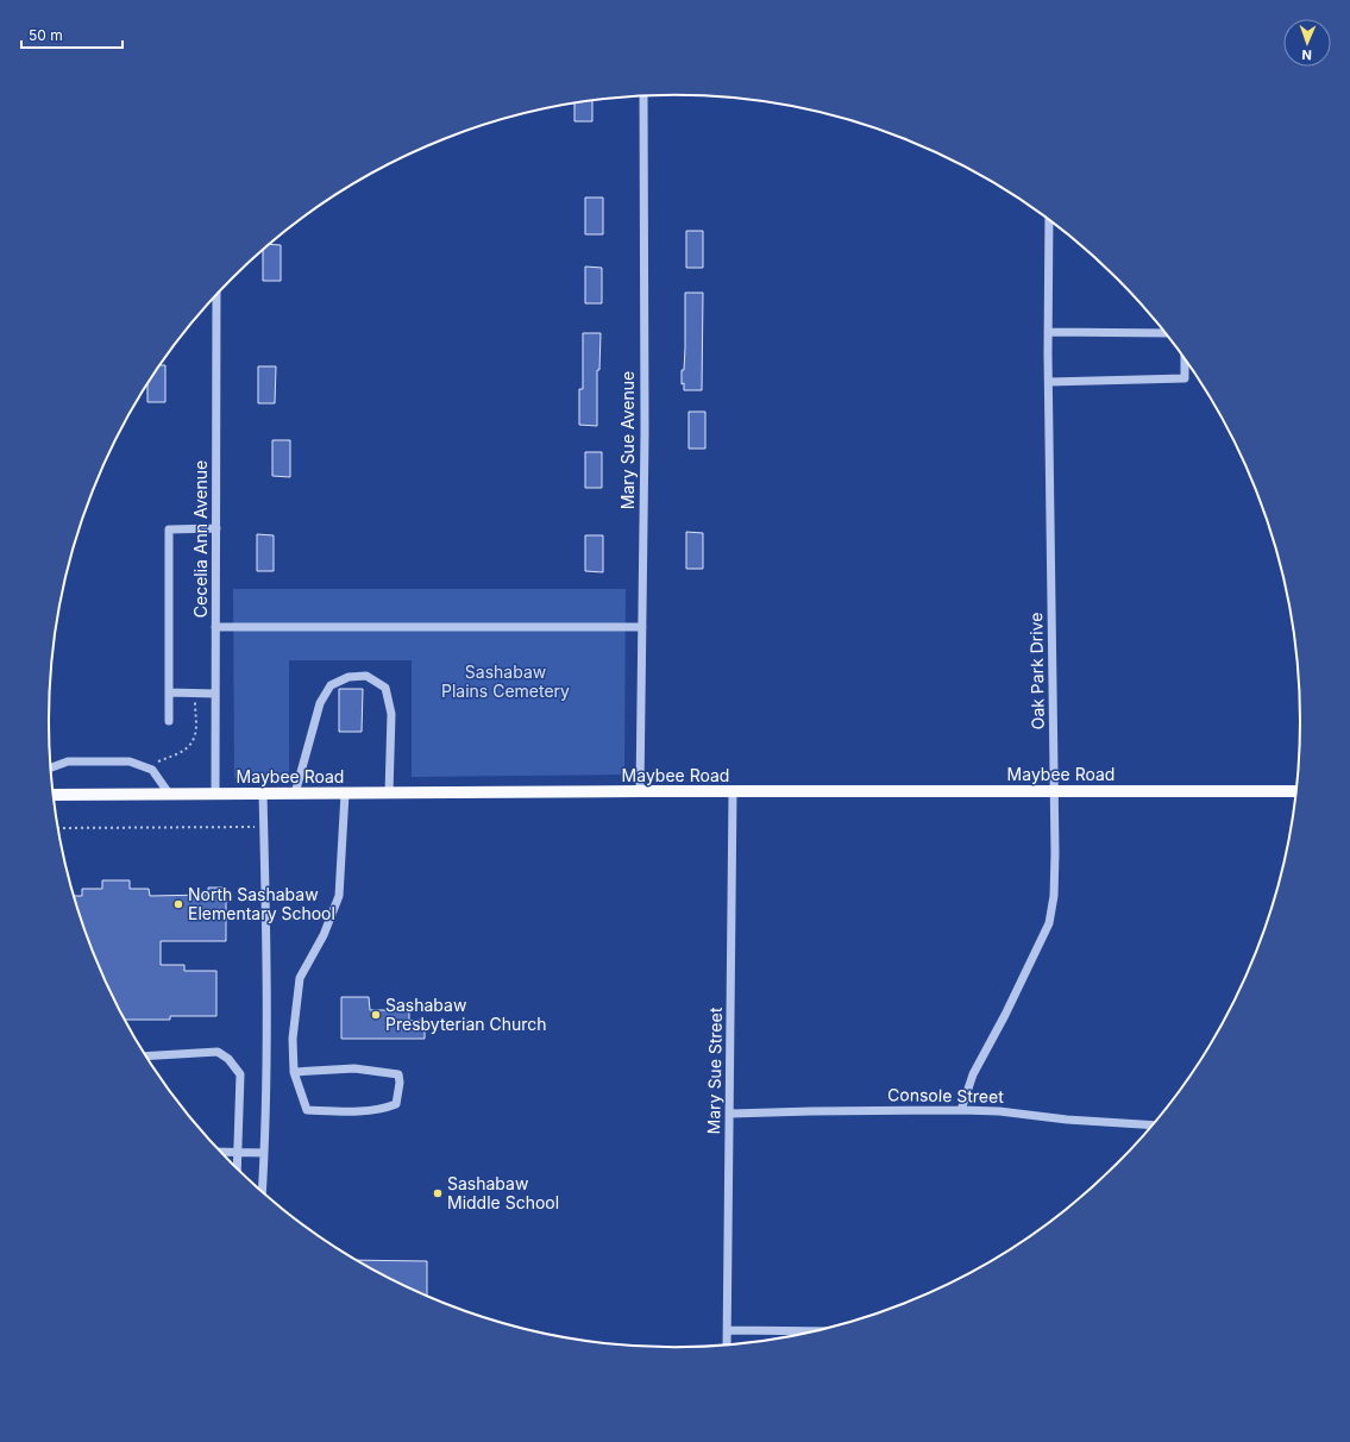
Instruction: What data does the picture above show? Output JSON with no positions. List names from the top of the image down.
{
  "streets": {
    "main road": ["Maybee Road"],
    "street": [
      "Mary Sue Avenue",
      "Cecelia Ann Avenue",
      "Oak Park Drive",
      "Mary Sue Street",
      "Console Street"
    ]
  },
  "crossings": [
    ["Mary Sue Avenue", "Maybee Road"],
    ["Cecelia Ann Avenue", "Maybee Road"],
    ["Oak Park Drive", "Maybee Road"],
    ["Oak Park Drive", "Console Street"],
    ["Maybee Road", "Mary Sue Street"],
    ["Mary Sue Street", "Console Street"]
  ],
  "parks": ["Sashabaw Plains Cemetery"],
  "places": ["North Sashabaw Elementary School", "Sashabaw Presbyterian Church", "Sashabaw Middle School"],
  "scale_bar": "50 m",
  "north": "bottom"
}
